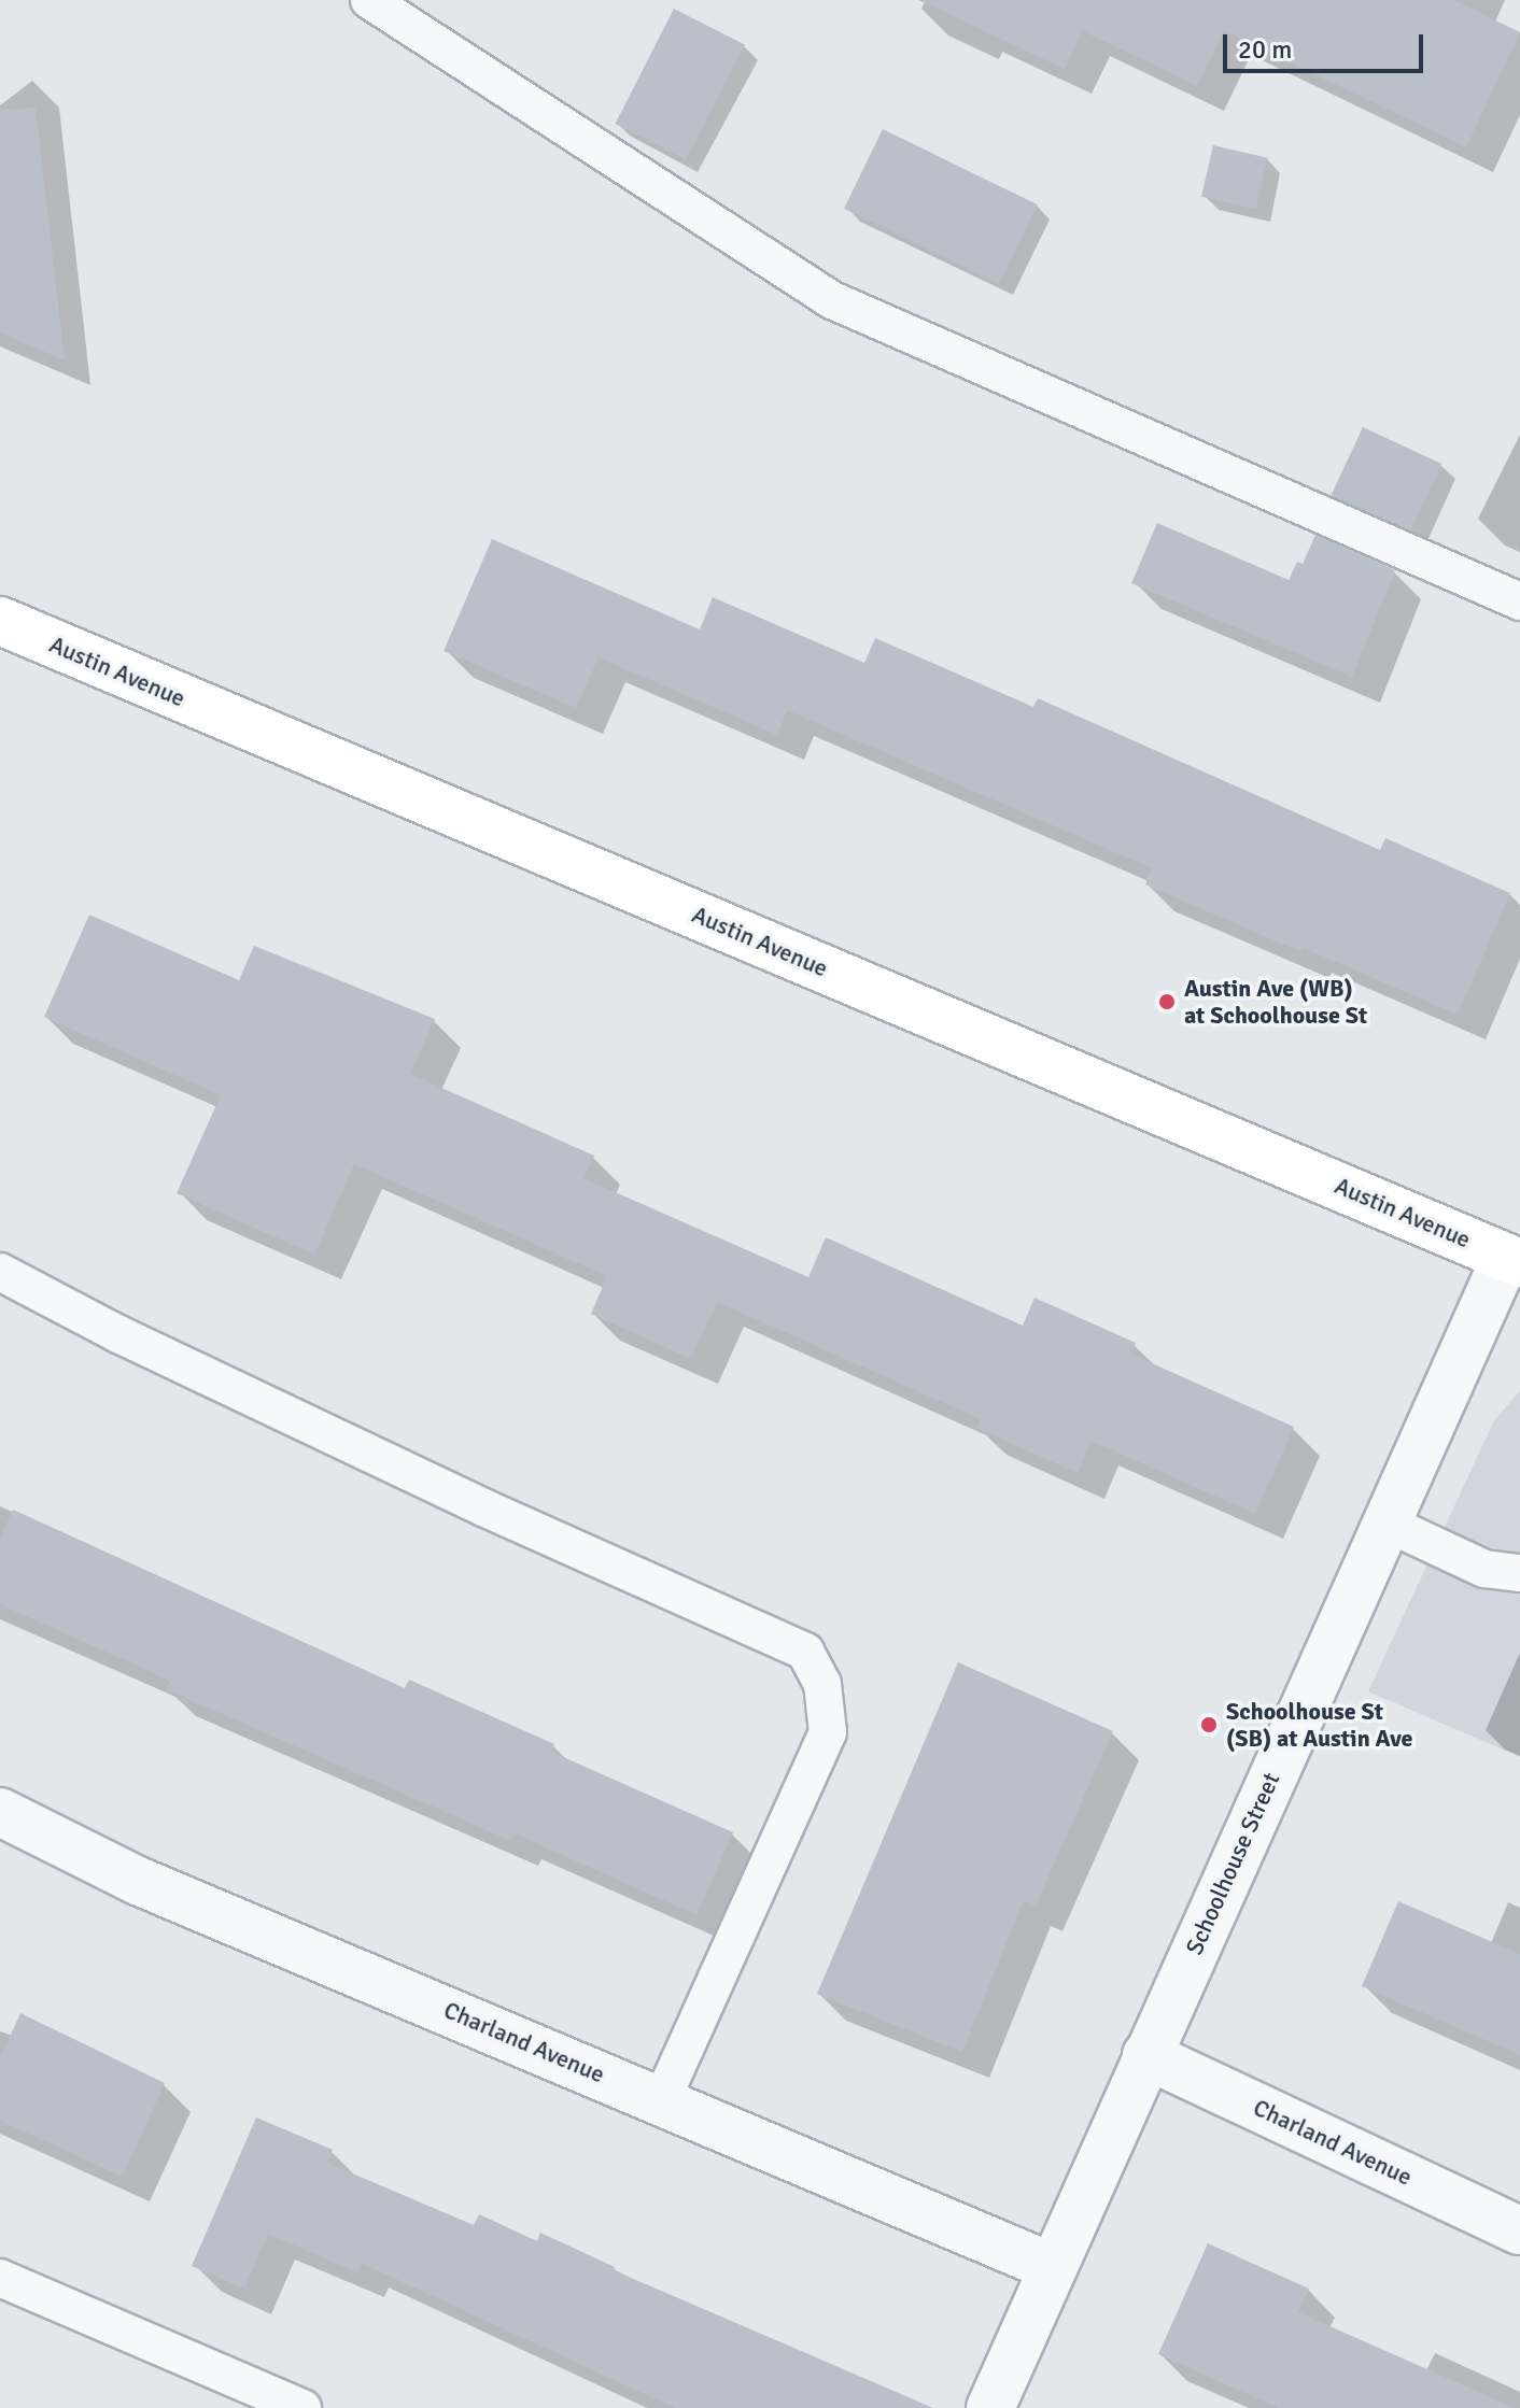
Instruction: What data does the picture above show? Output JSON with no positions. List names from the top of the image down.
{
  "streets": {
    "main road": ["Austin Avenue"],
    "street": ["Schoolhouse Street", "Charland Avenue"]
  },
  "crossings": [
    ["Austin Avenue", "Schoolhouse Street"],
    ["Schoolhouse Street", "Charland Avenue"]
  ],
  "places": ["Austin Ave (WB) at Schoolhouse St", "Schoolhouse St (SB) at Austin Ave"],
  "scale_bar": "20 m"
}
